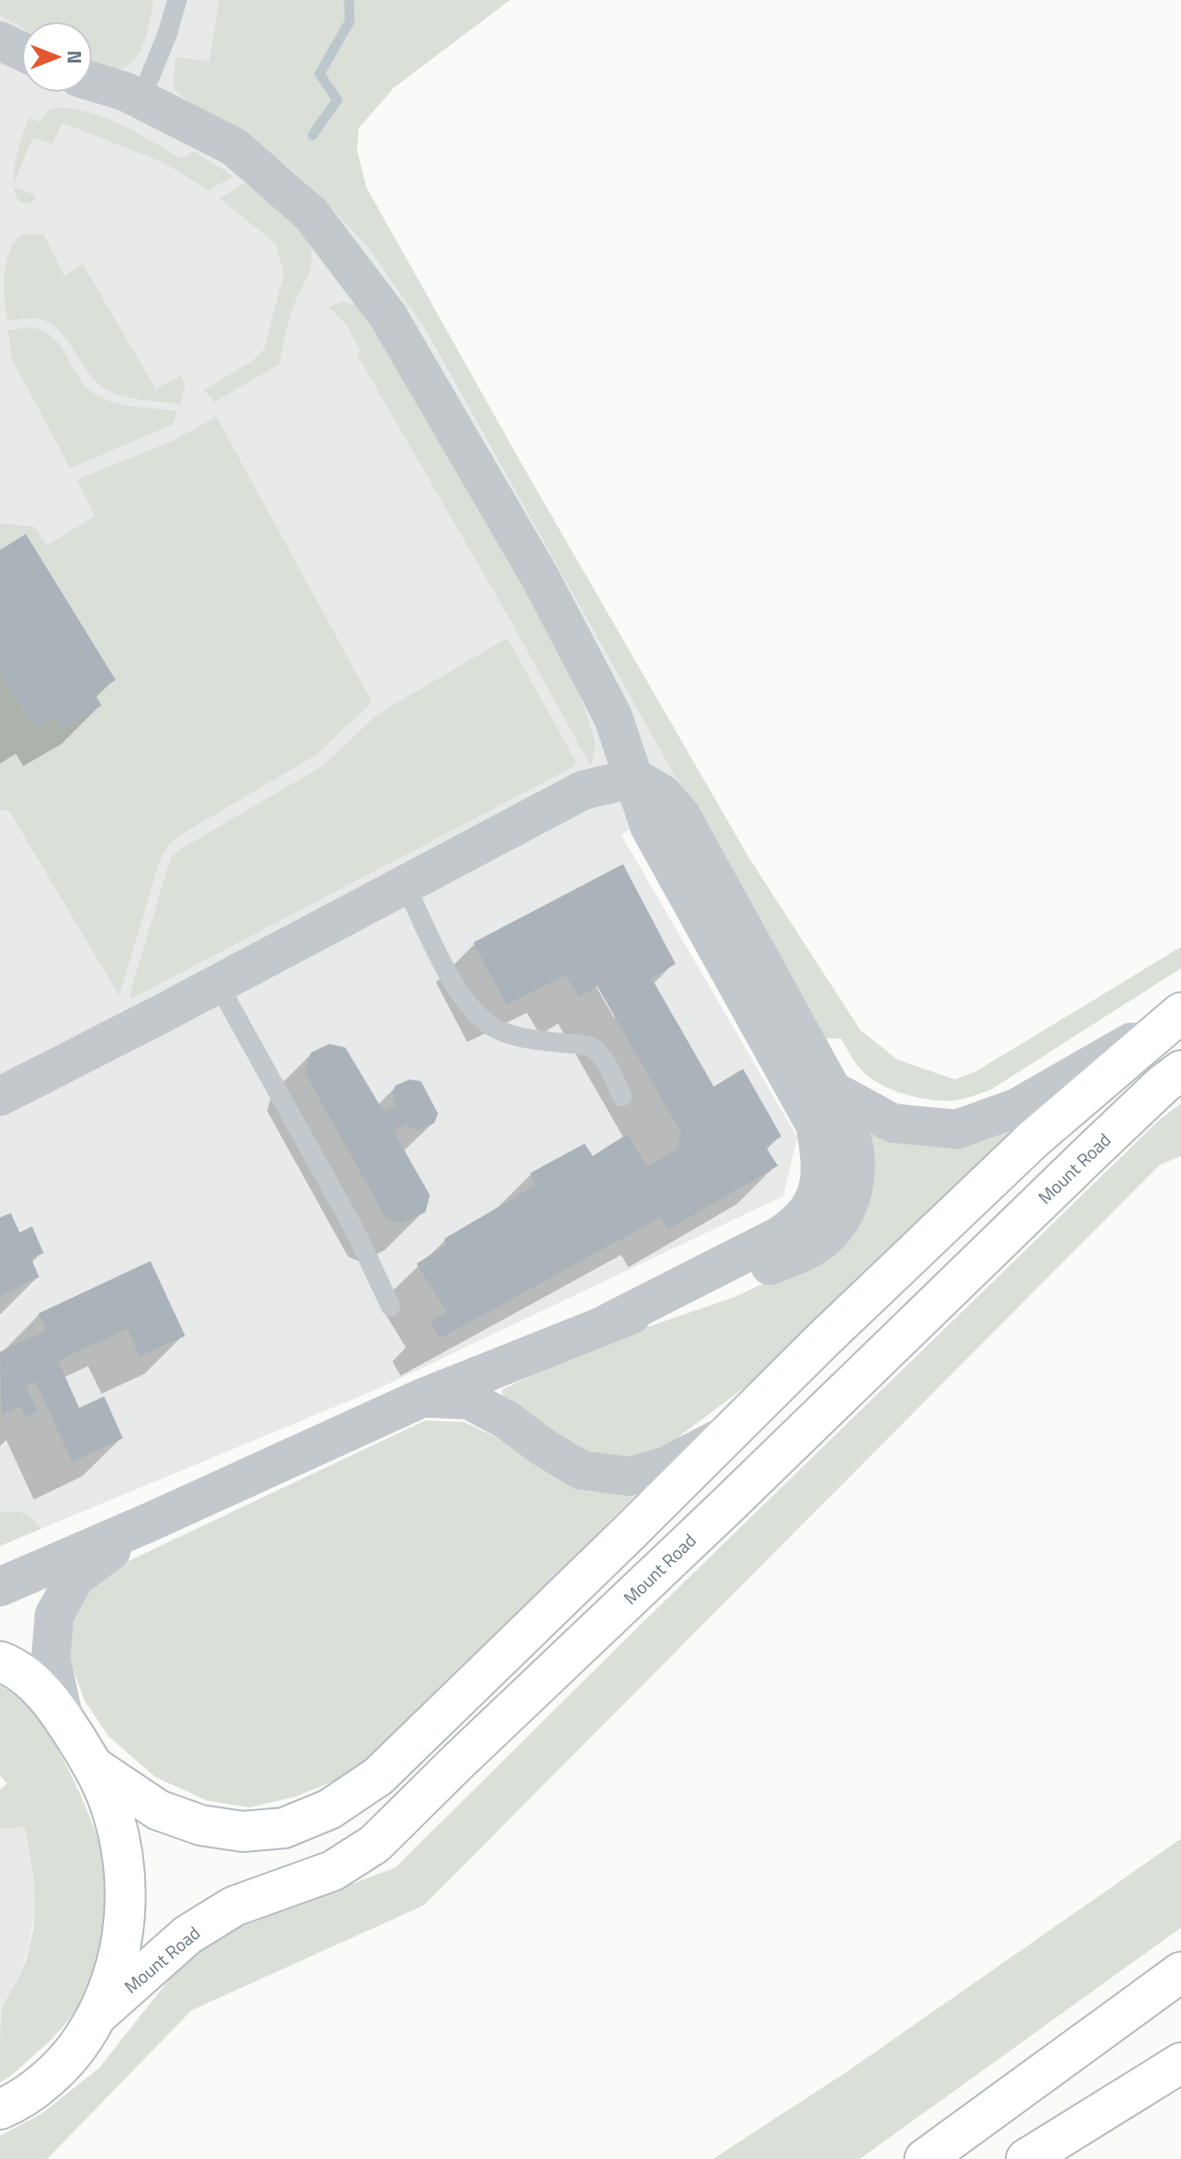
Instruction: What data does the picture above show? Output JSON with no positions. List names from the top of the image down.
{
  "streets": {
    "main road": ["Mount Road"]
  },
  "north": "right"
}
